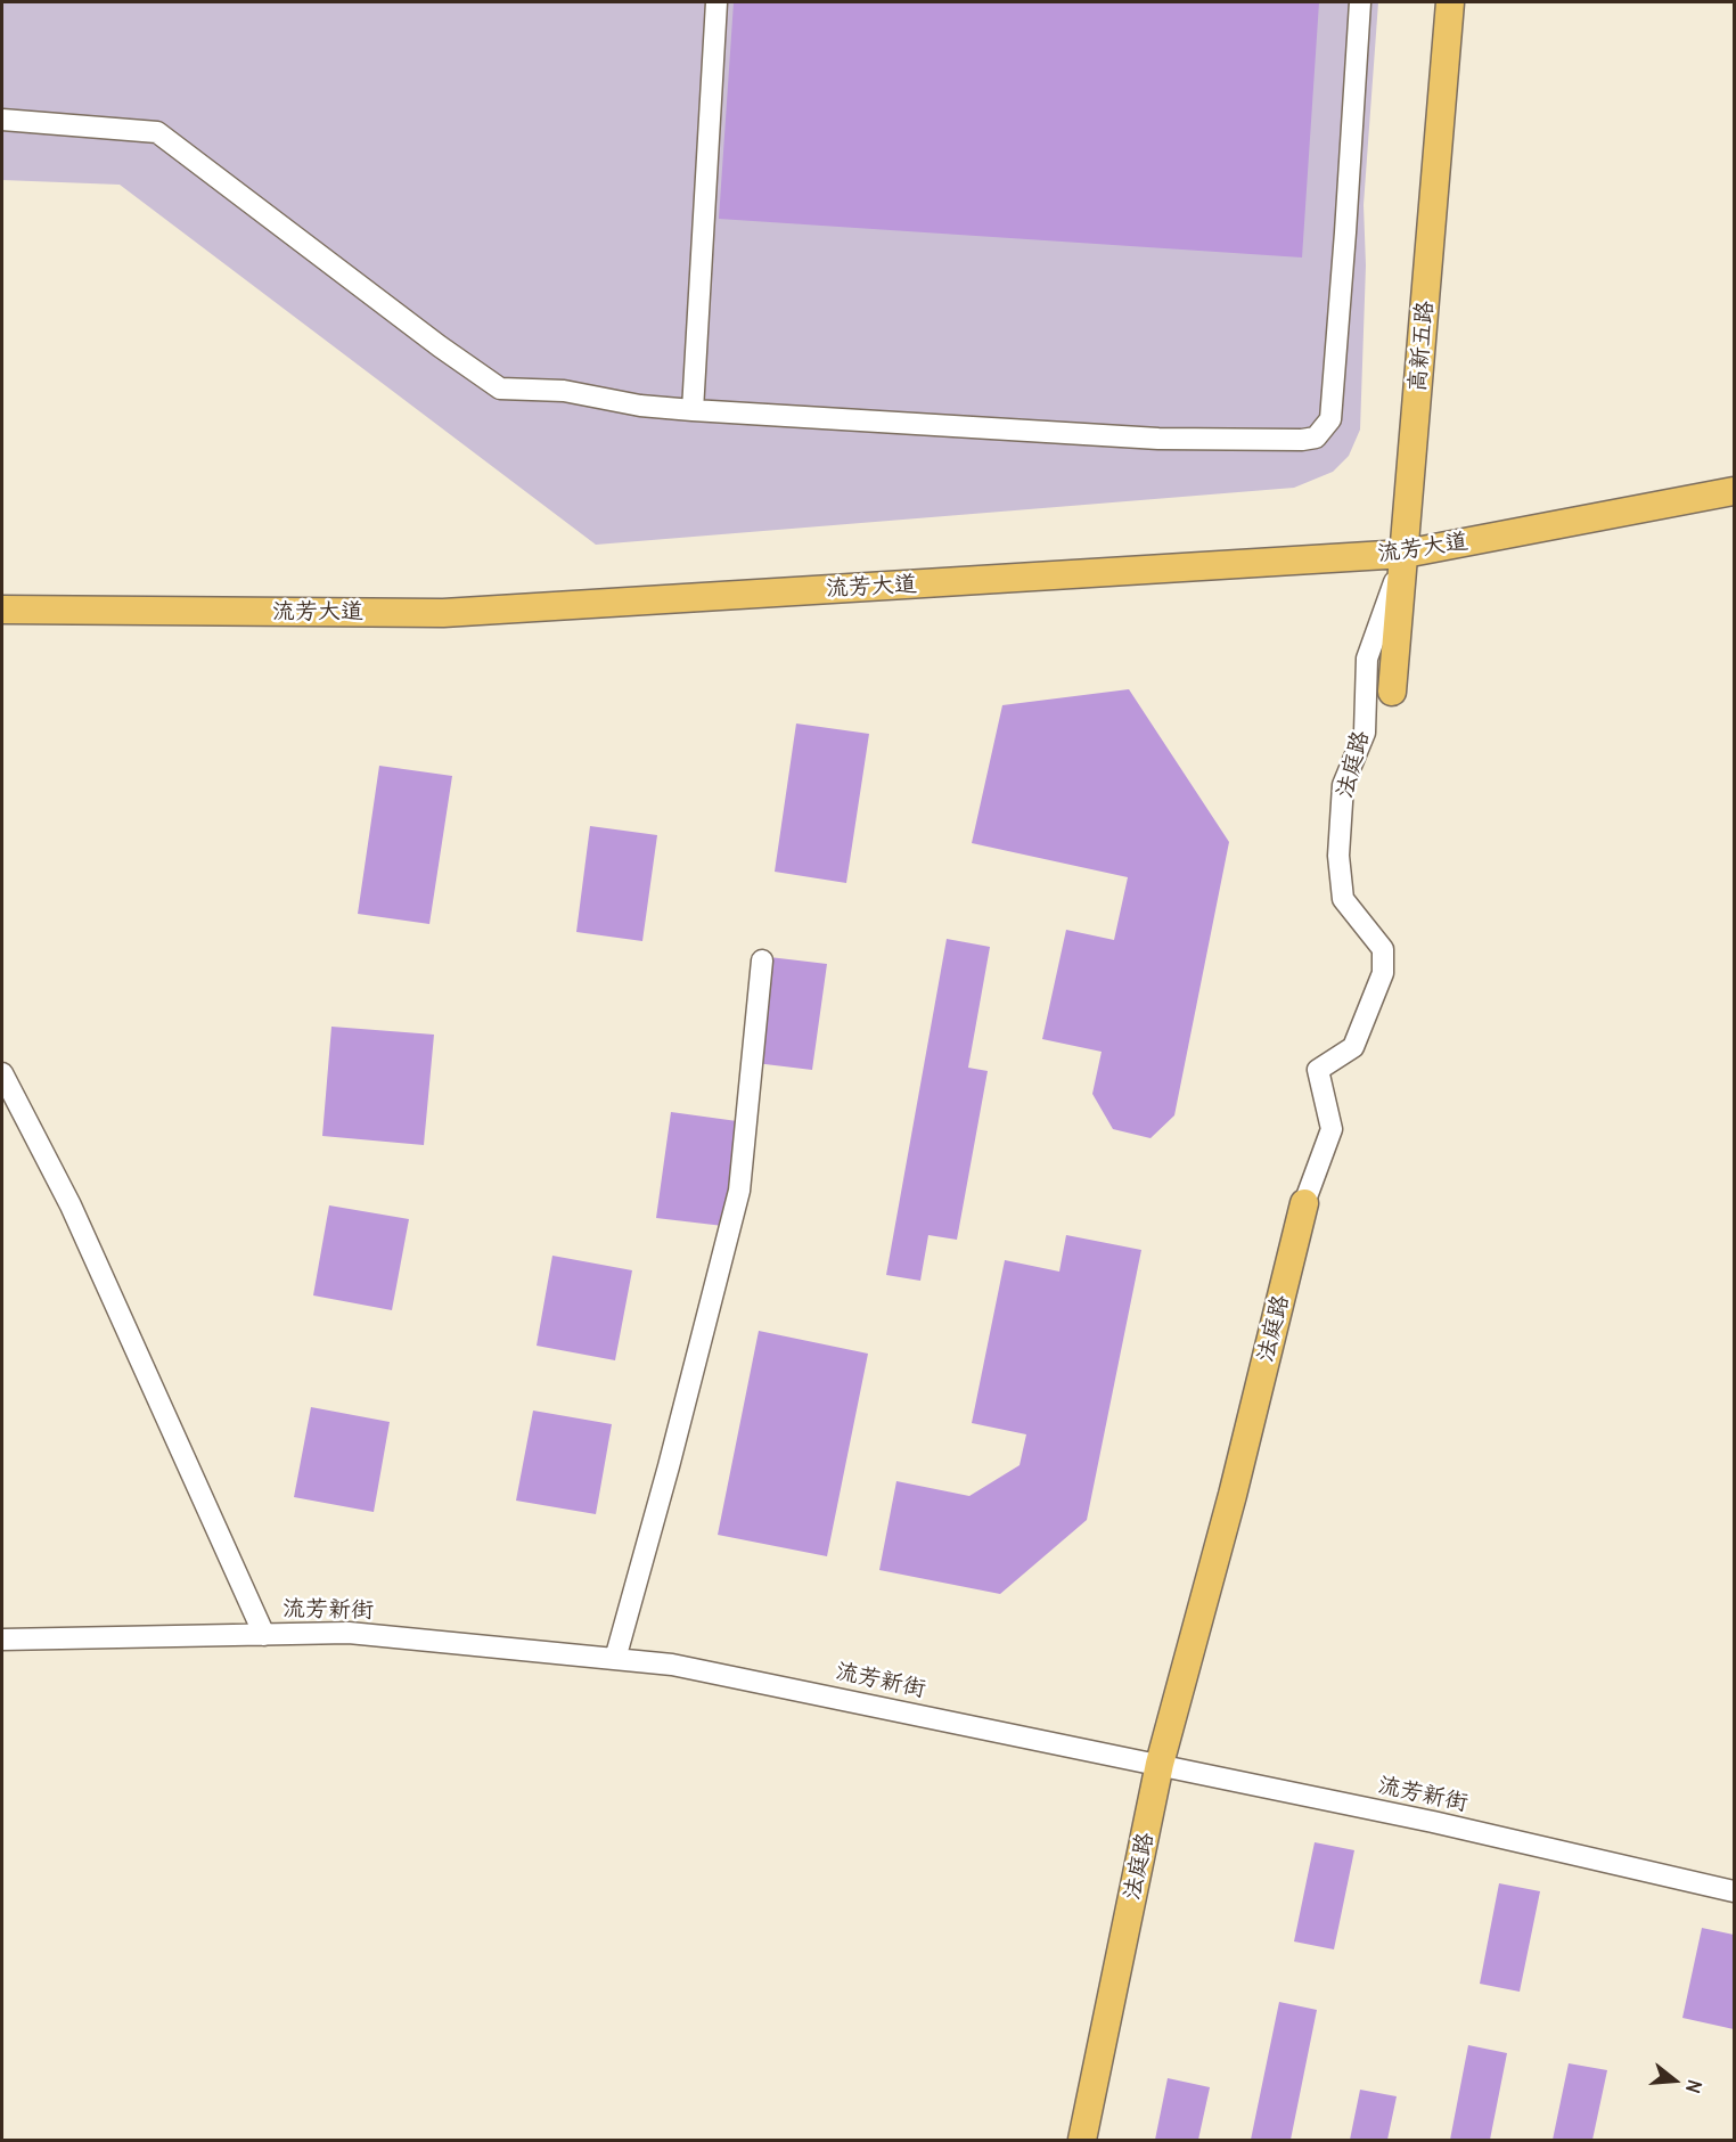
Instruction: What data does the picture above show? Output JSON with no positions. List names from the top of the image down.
{
  "streets": {
    "main road": ["高新五路", "流芳大道", "法庭路"],
    "street": ["流芳新街"]
  },
  "crossings": [
    ["高新五路", "流芳大道"],
    ["高新五路", "法庭路"],
    ["流芳大道", "法庭路"],
    ["法庭路", "流芳新街"]
  ],
  "north": "right"
}
